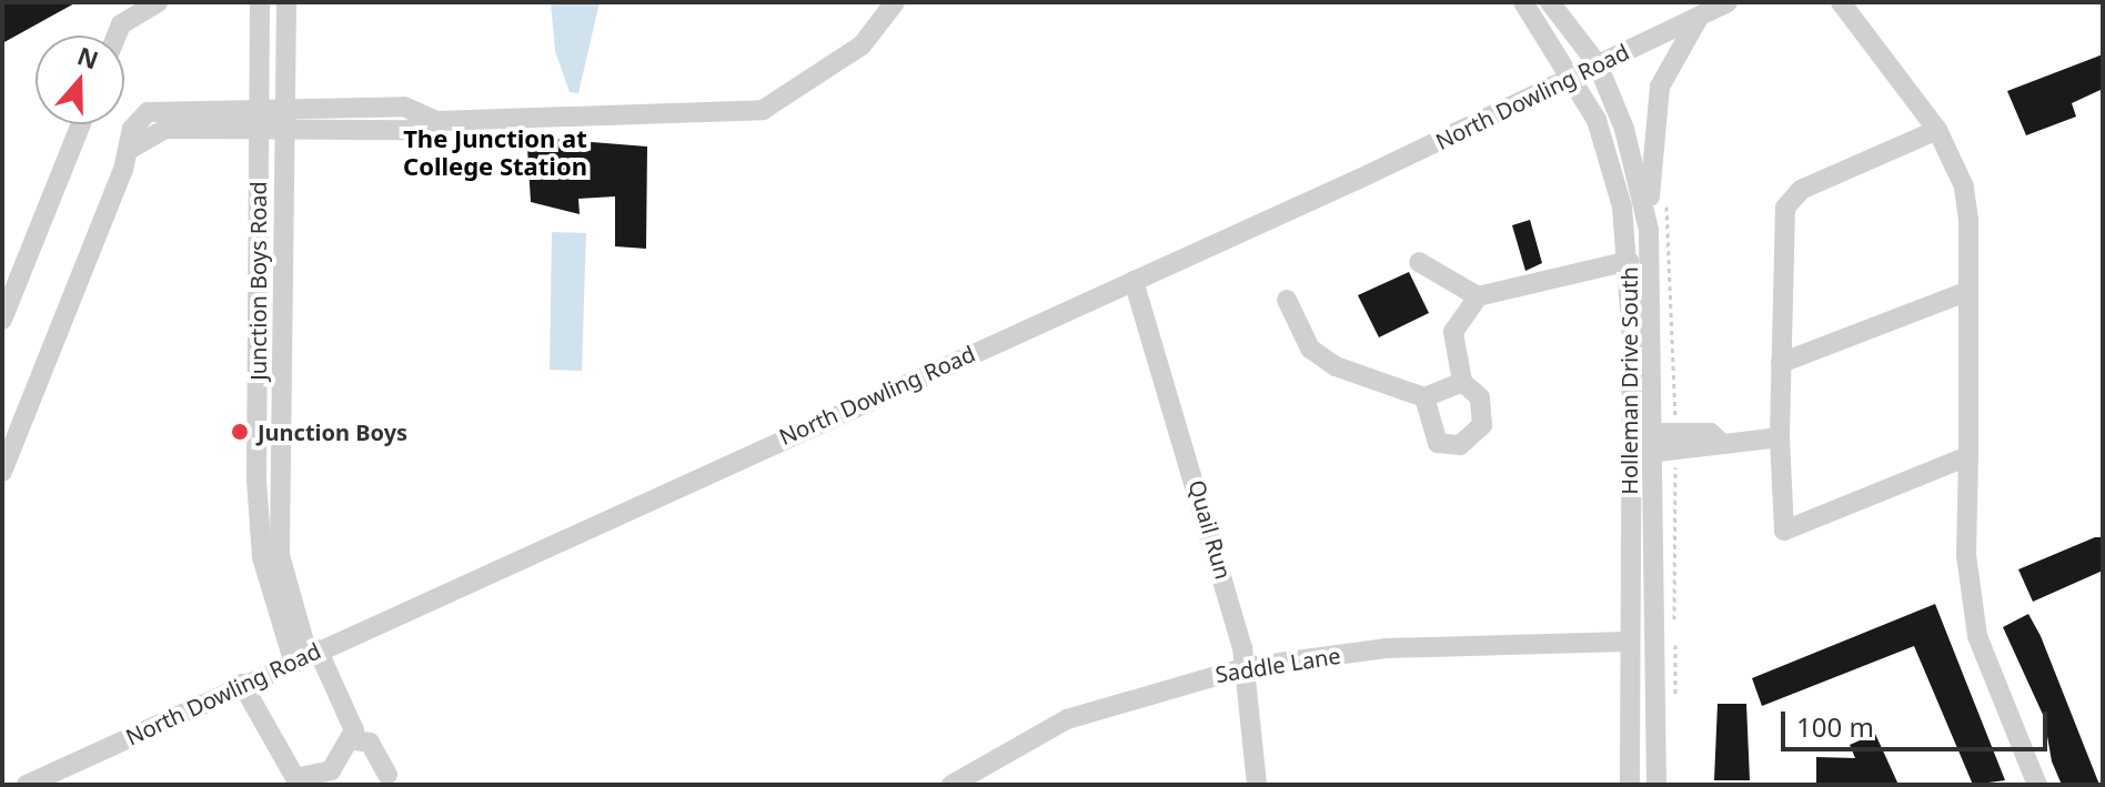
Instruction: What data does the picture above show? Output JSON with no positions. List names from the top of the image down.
{
  "streets": {
    "street": [
      "North Dowling Road",
      "Junction Boys Road",
      "Holleman Drive South",
      "Quail Run",
      "Saddle Lane"
    ]
  },
  "crossings": [
    ["North Dowling Road", "Junction Boys Road"],
    ["North Dowling Road", "Holleman Drive South"],
    ["North Dowling Road", "Quail Run"],
    ["Holleman Drive South", "Saddle Lane"],
    ["Quail Run", "Saddle Lane"]
  ],
  "districts": ["The Junction at College Station"],
  "places": ["Junction Boys"],
  "scale_bar": "100 m",
  "north": "top"
}
